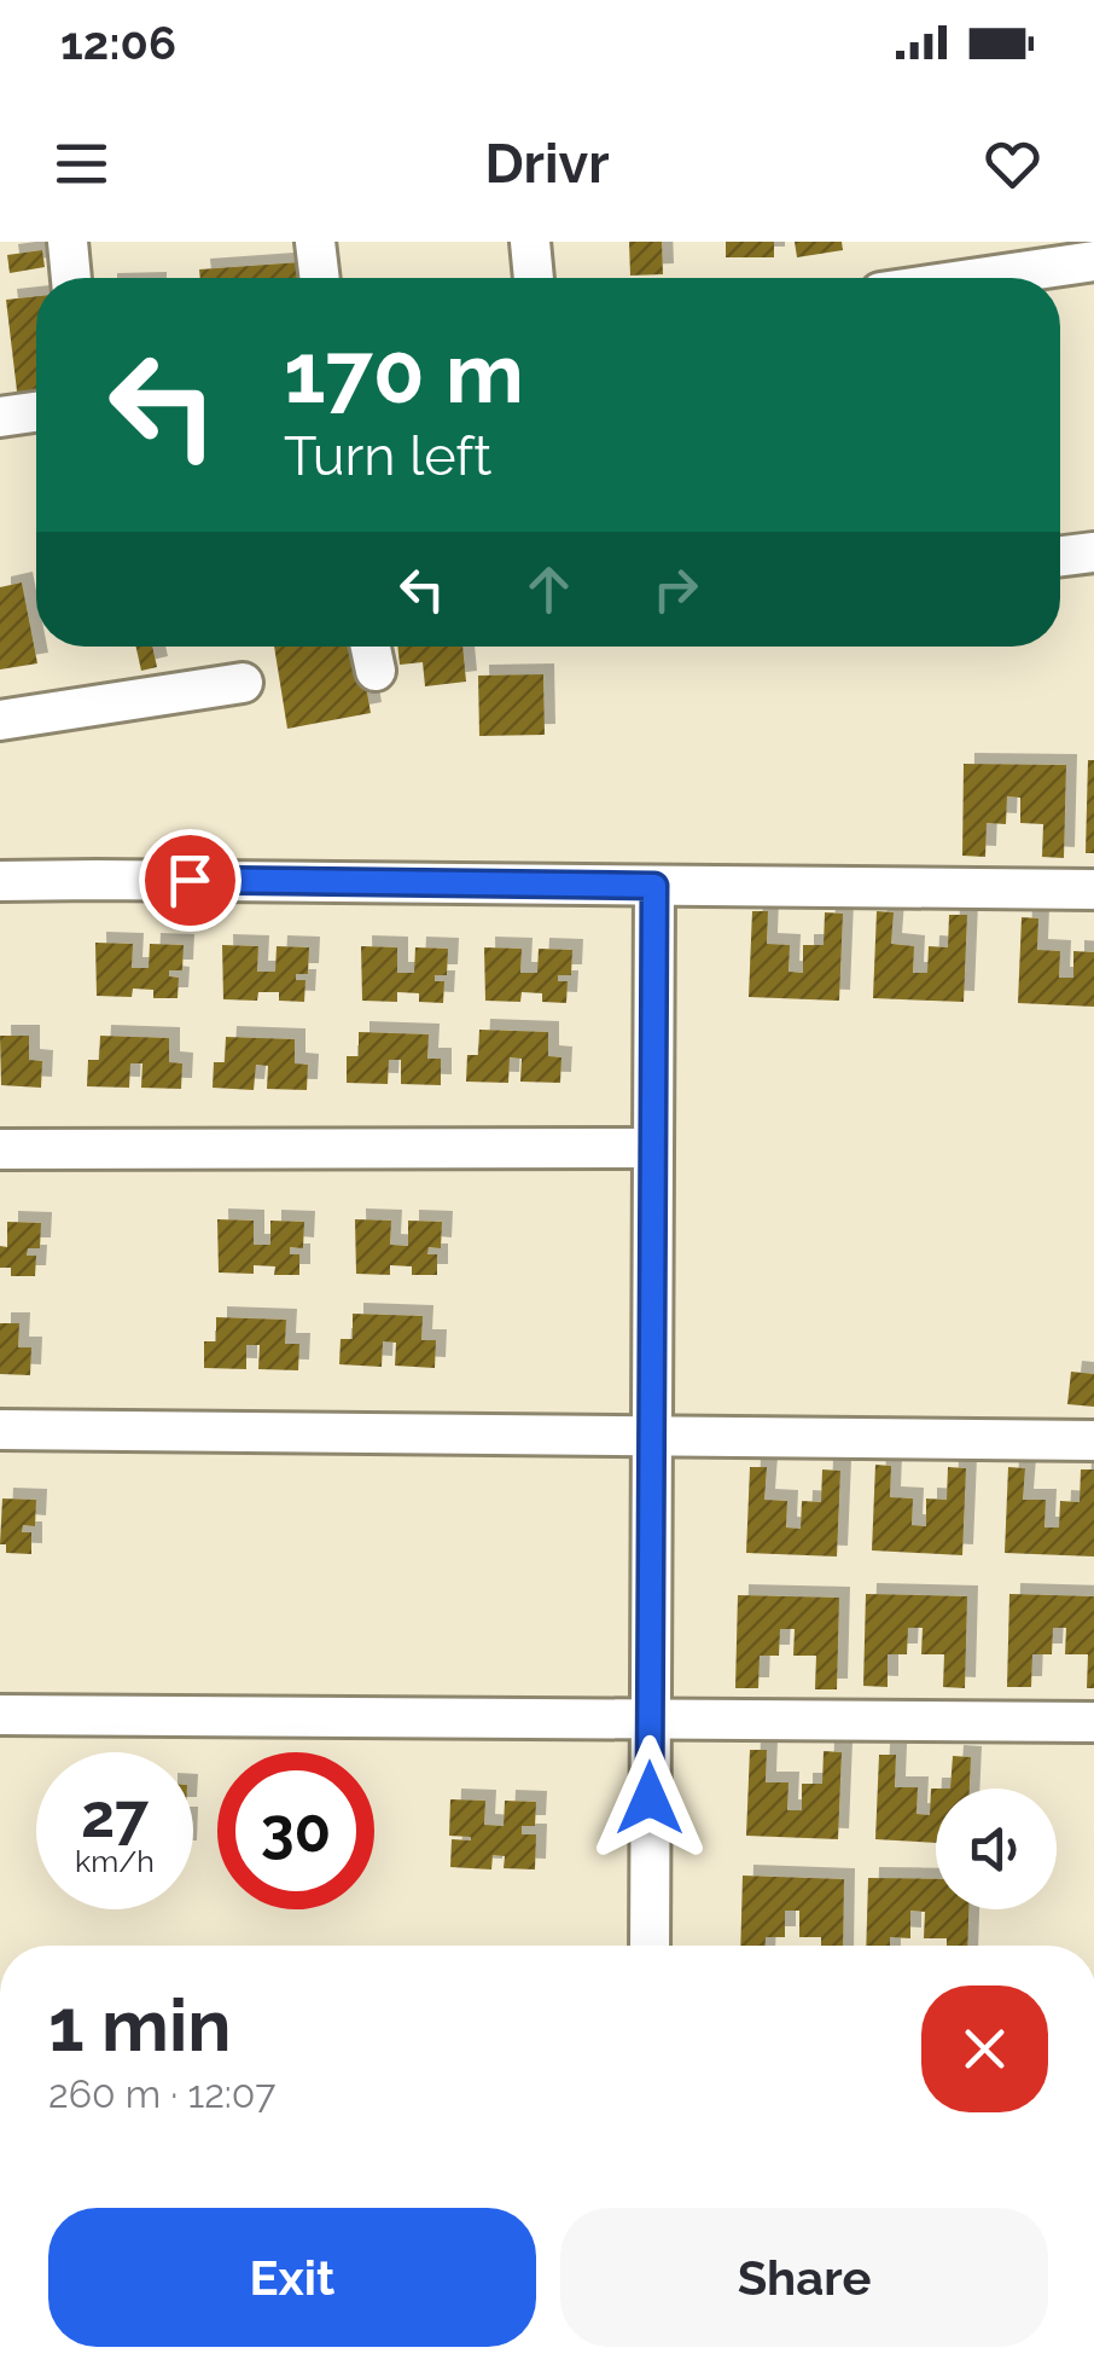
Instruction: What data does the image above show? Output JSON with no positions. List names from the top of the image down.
{
  "page": {
    "status": "12:06",
    "header": "Drivr",
    "turn": ["170 m", "Turn left"],
    "speed": "27 km/h",
    "limit": "30",
    "heading": ["1 min", "260 m · 12:07"],
    "buttons": ["Exit", "Share"]
  }
}
